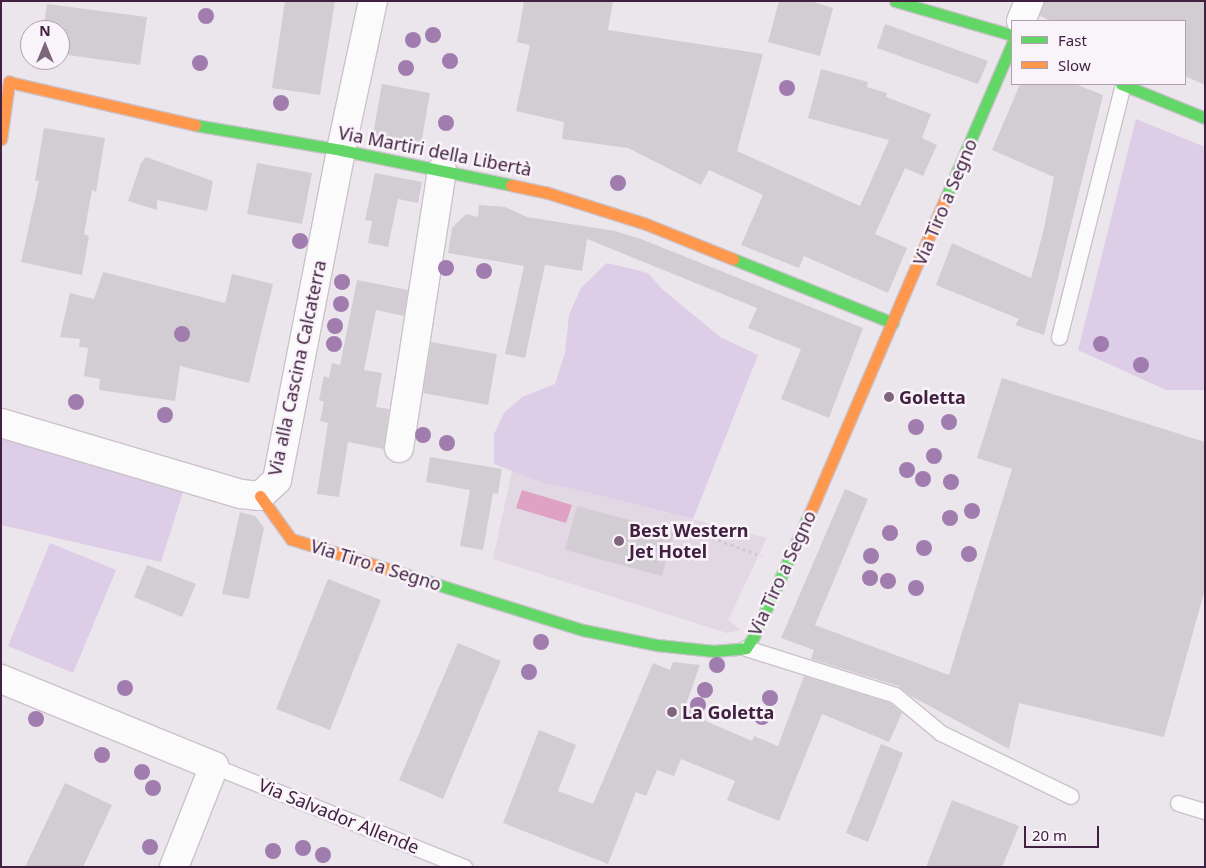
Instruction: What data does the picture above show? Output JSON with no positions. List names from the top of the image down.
{
  "streets": {
    "street": [
      "Via Martiri della Libertà",
      "Via Tiro a Segno",
      "Via alla Cascina Calcaterra",
      "Via Salvador Allende"
    ]
  },
  "crossings": [
    ["Via Martiri della Libertà", "Via Tiro a Segno"],
    ["Via Martiri della Libertà", "Via alla Cascina Calcaterra"],
    ["Via Tiro a Segno", "Via alla Cascina Calcaterra"]
  ],
  "places": ["Goletta", "Best Western Jet Hotel", "La Goletta"],
  "legend": ["Fast", "Slow"],
  "scale_bar": "20 m",
  "north": "top"
}
